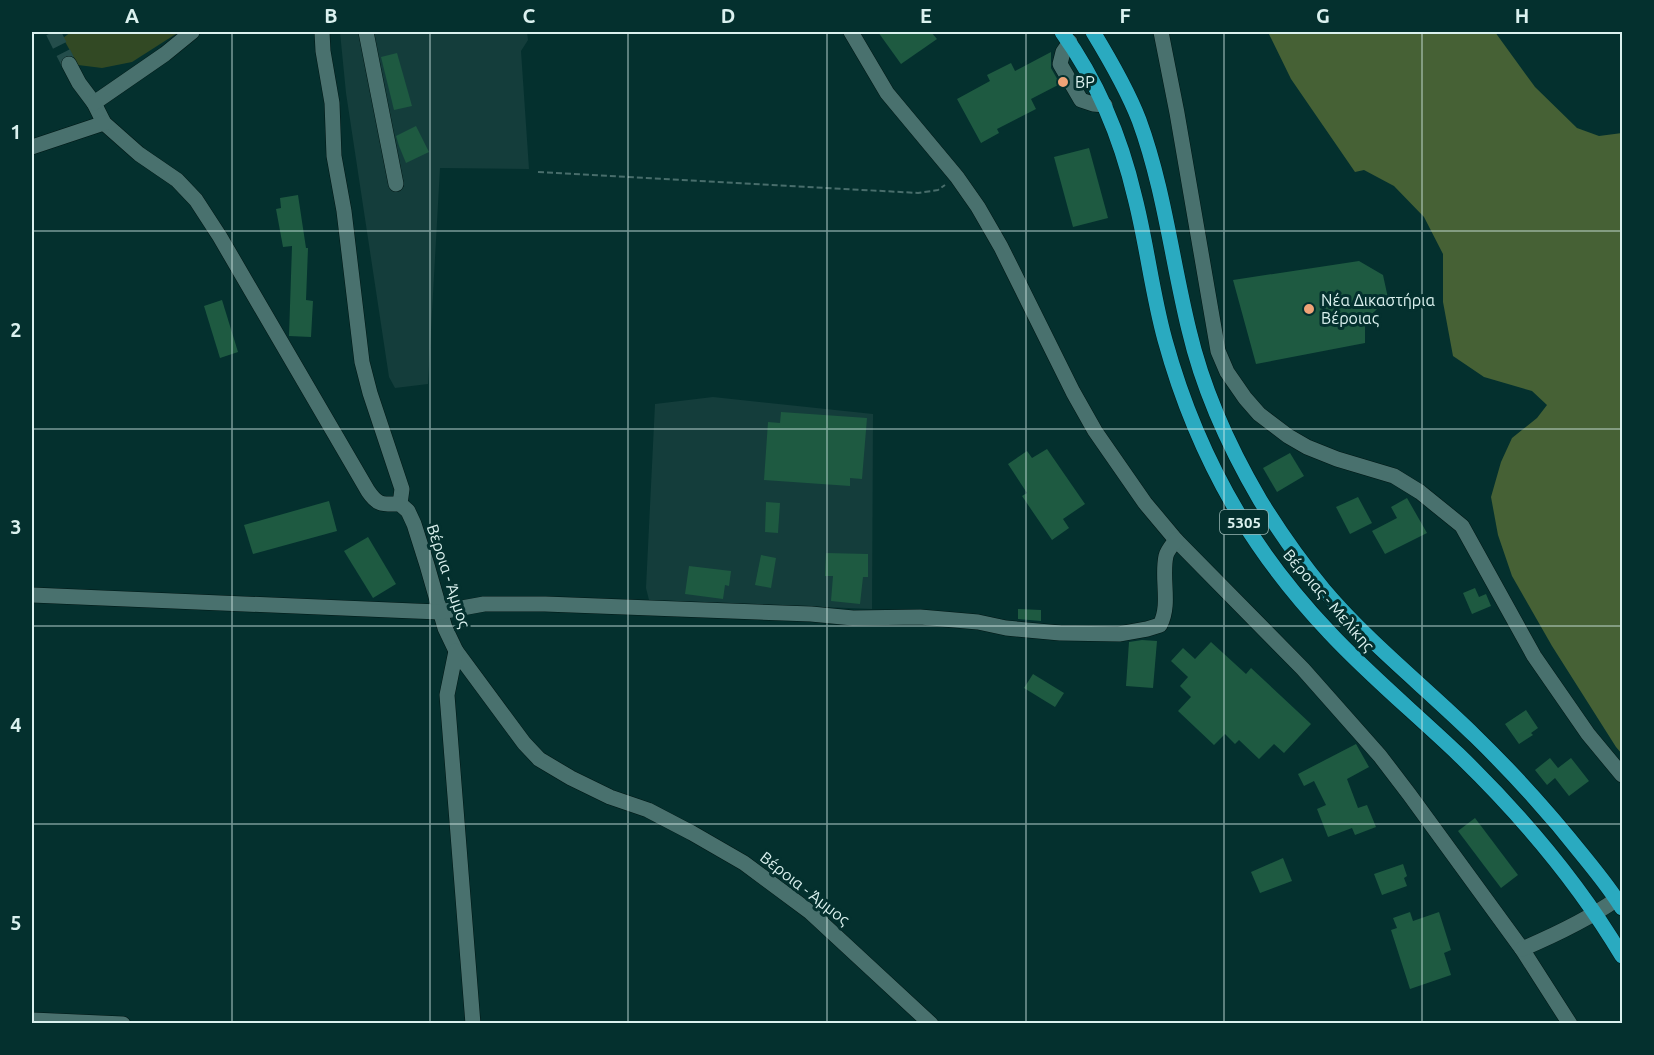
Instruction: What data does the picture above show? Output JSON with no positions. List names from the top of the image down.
{
  "streets": {
    "main road": ["5305", "Βέροιας - Μελίκης"],
    "street": ["Βέροια - Άμμος"]
  },
  "places": ["BP", "Νέα Δικαστήρια Βέροιας"],
  "grid": {
    "columns": [
      "A",
      "B",
      "C",
      "D",
      "E",
      "F",
      "G",
      "H"
    ],
    "rows": [
      "1",
      "2",
      "3",
      "4",
      "5"
    ]
  }
}
